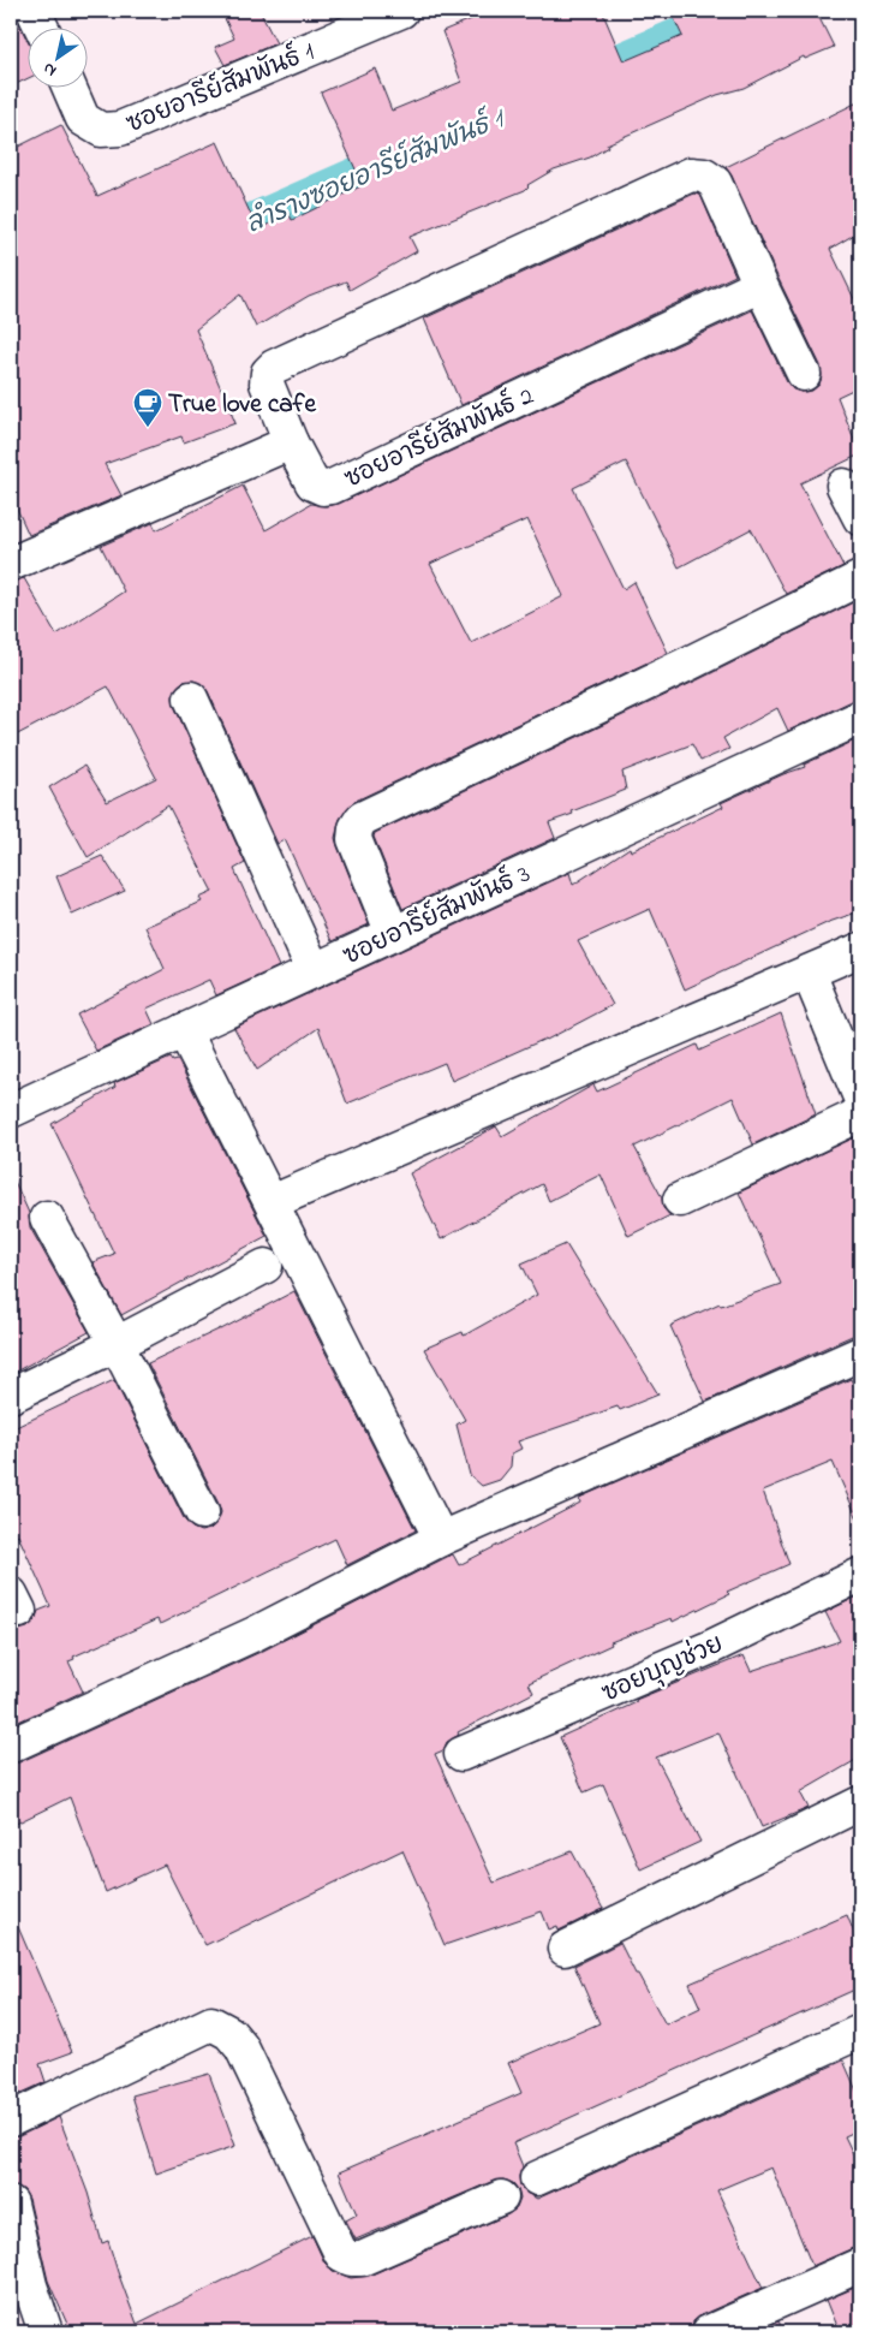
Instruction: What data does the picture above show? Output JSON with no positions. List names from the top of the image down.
{
  "streets": {
    "street": [
      "ซอยอารีย์สัมพันธ์ 1",
      "ซอยอารีย์สัมพันธ์ 2",
      "ซอยอารีย์สัมพันธ์ 3",
      "ซอยบุญช่วย"
    ]
  },
  "water": ["ลำรางซอยอารีย์สัมพันธ์ 1"],
  "places": {
    "cafe": ["True love cafe"]
  },
  "north": "bottom left"
}
